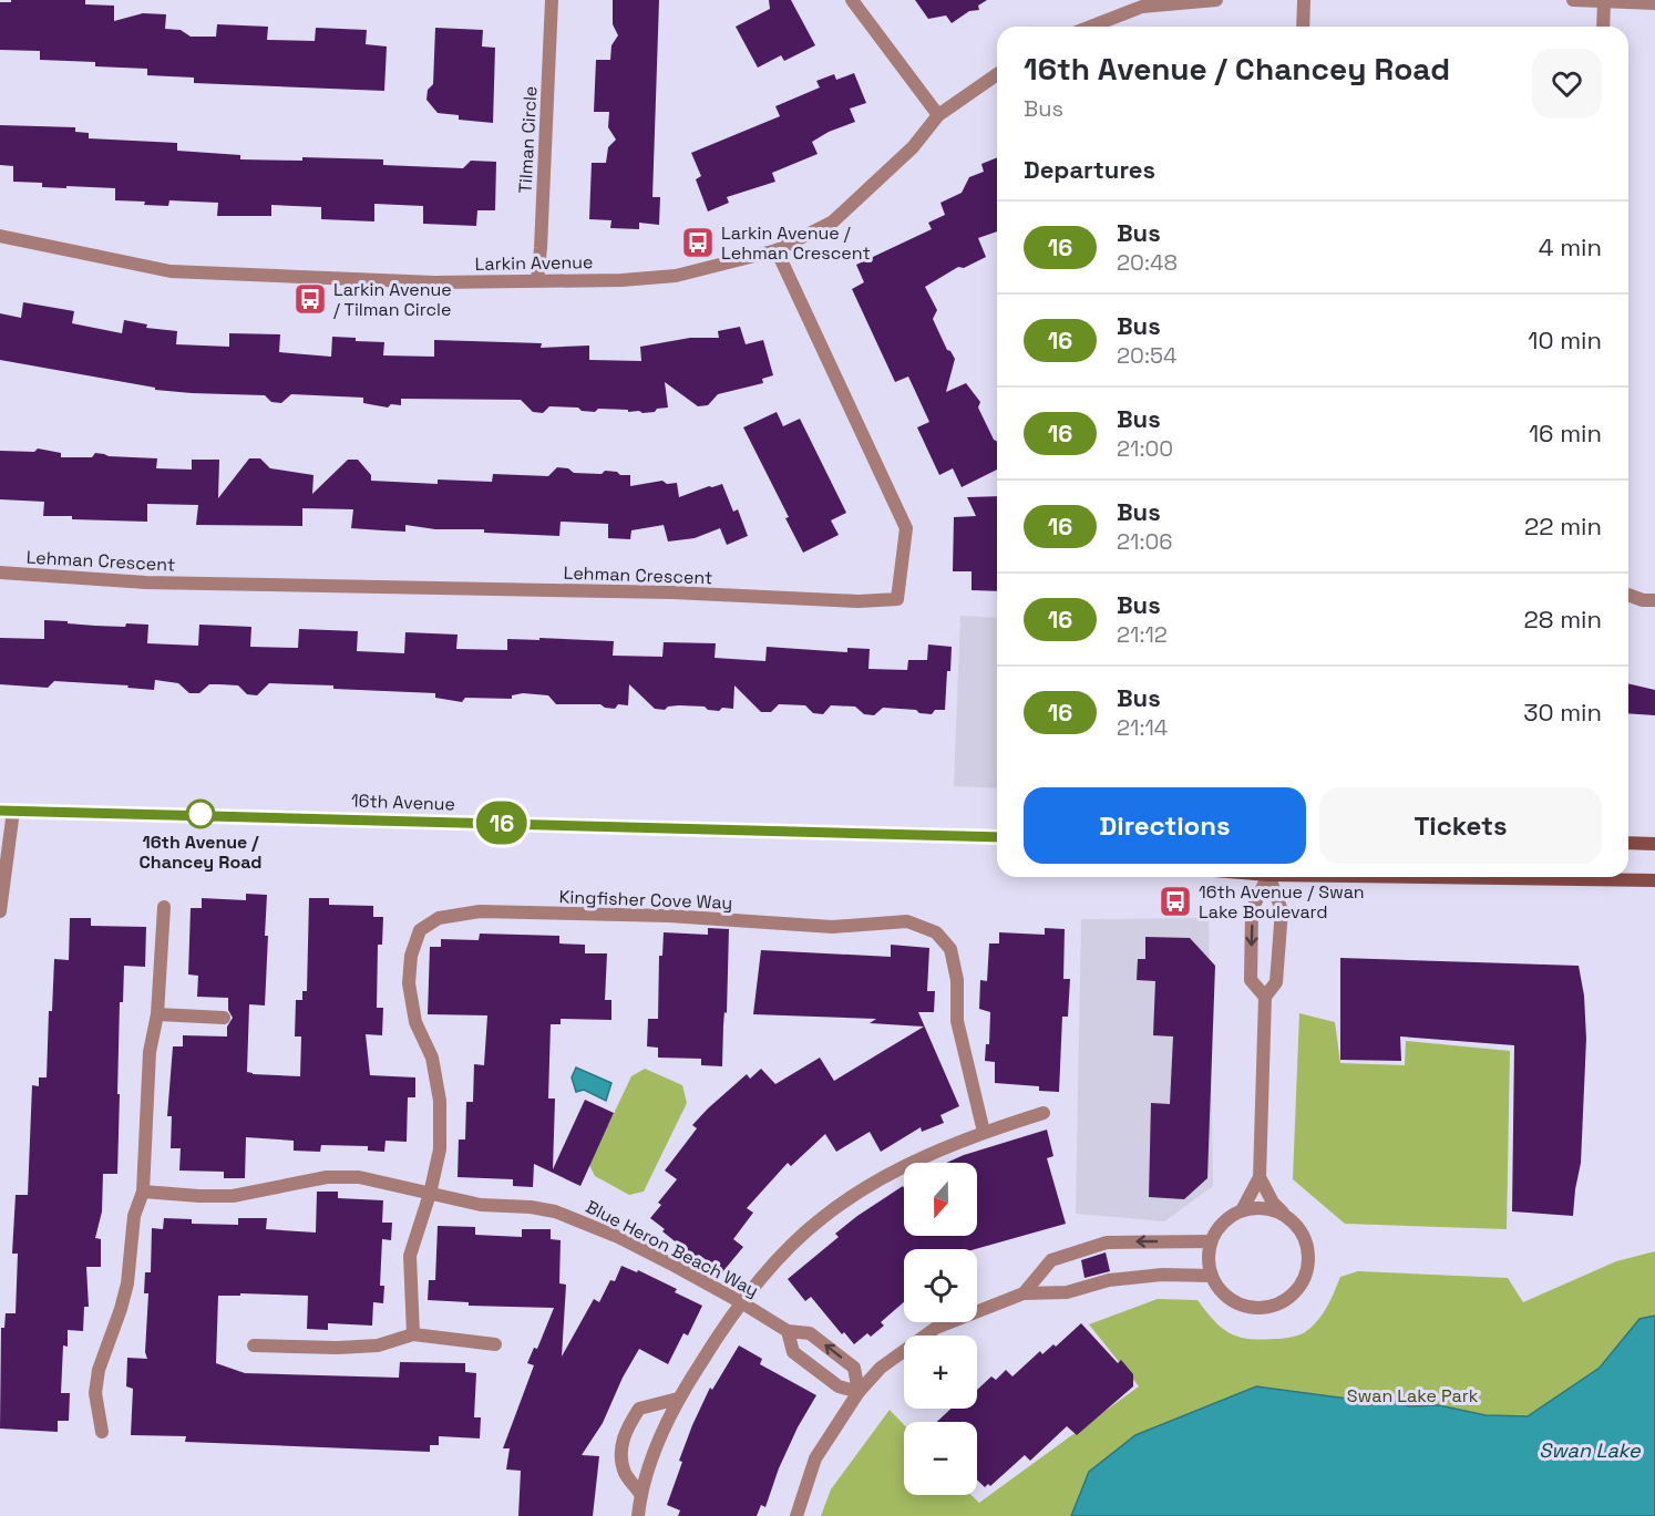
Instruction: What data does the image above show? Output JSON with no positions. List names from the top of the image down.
{
  "streets": {
    "main road": ["16th Avenue"],
    "street": [
      "Tilman Circle",
      "Larkin Avenue",
      "Lehman Crescent",
      "Kingfisher Cove Way",
      "Blue Heron Beach Way"
    ]
  },
  "crossings": [
    ["Tilman Circle", "Larkin Avenue"],
    ["Larkin Avenue", "Lehman Crescent"],
    ["Kingfisher Cove Way", "Blue Heron Beach Way"]
  ],
  "water": ["Swan Lake"],
  "parks": ["Swan Lake Park"],
  "places": {
    "bus stop": ["Larkin Avenue / Lehman Crescent", "Larkin Avenue / Tilman Circle", "16th Avenue / Swan Lake Boulevard"],
    "other": ["16th Avenue / Chancey Road"]
  },
  "lines": ["bus line 16"],
  "north": "bottom",
  "page": {
    "on_map": "16",
    "heading": [
      ["16th Avenue / Chancey Road", "Bus"],
      "Departures"
    ],
    "list": [
      {
        "mark": "16",
        "name": "Bus",
        "note": "20:48",
        "value": "4 min"
      },
      {
        "mark": "16",
        "name": "Bus",
        "note": "20:54",
        "value": "10 min"
      },
      {
        "mark": "16",
        "name": "Bus",
        "note": "21:00",
        "value": "16 min"
      },
      {
        "mark": "16",
        "name": "Bus",
        "note": "21:06",
        "value": "22 min"
      },
      {
        "mark": "16",
        "name": "Bus",
        "note": "21:12",
        "value": "28 min"
      },
      {
        "mark": "16",
        "name": "Bus",
        "note": "21:14",
        "value": "30 min"
      }
    ],
    "buttons": ["Directions", "Tickets"],
    "map_buttons": ["+", "−"]
  }
}
